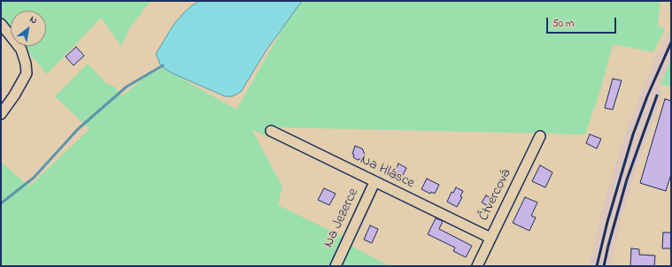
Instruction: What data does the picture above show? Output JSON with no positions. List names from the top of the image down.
{
  "streets": {
    "street": ["Na Hlásce", "Čtvercová", "Na Jezerce"]
  },
  "crossings": [
    ["Na Hlásce", "Čtvercová"],
    ["Na Hlásce", "Na Jezerce"]
  ],
  "scale_bar": "50 m",
  "north": "top right"
}
